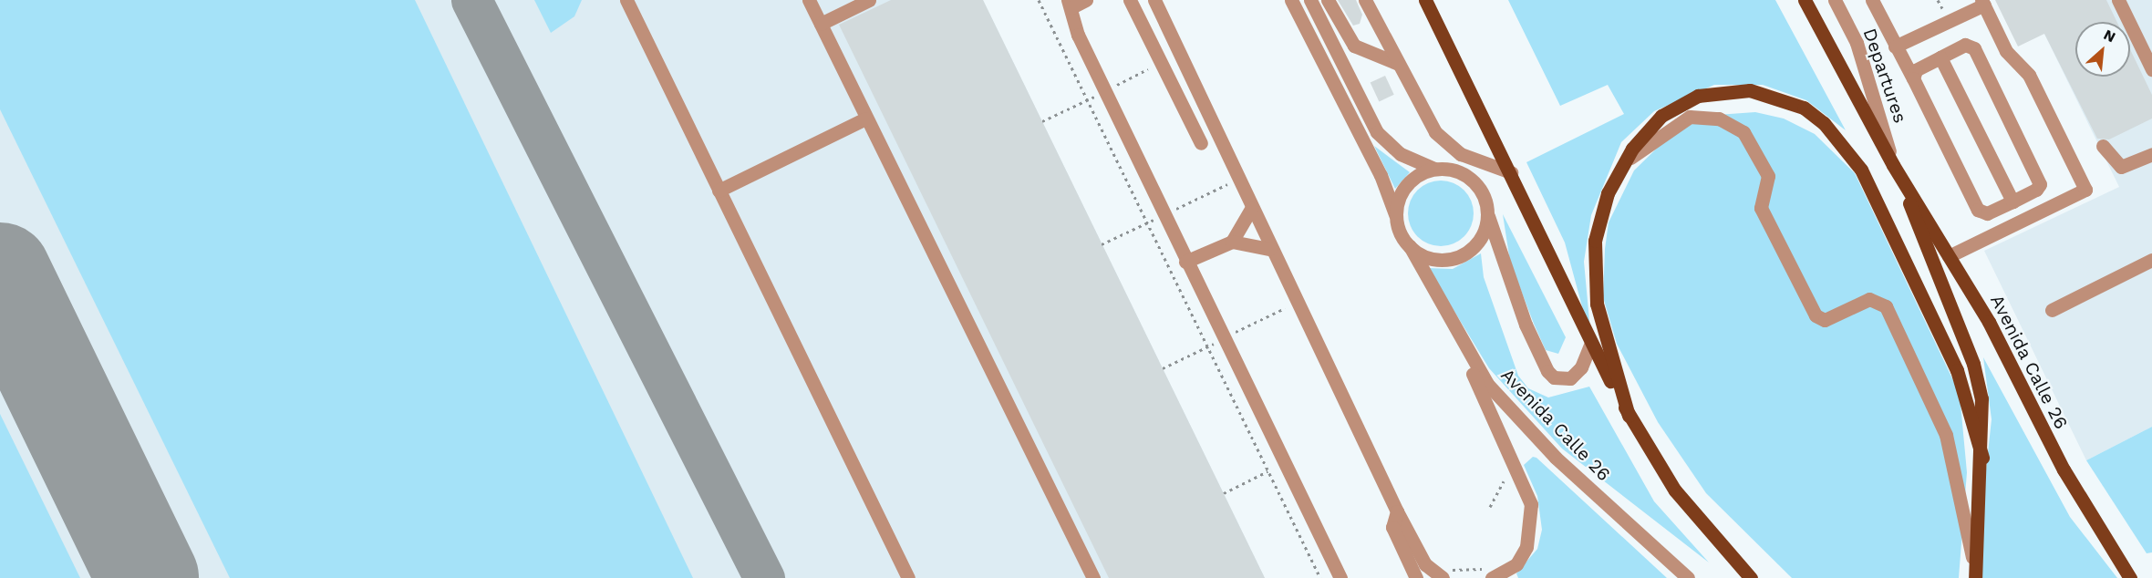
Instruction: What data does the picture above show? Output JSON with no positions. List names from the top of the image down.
{
  "streets": {
    "main road": ["Avenida Calle 26"],
    "street": ["Departures"]
  },
  "crossings": [
    ["Departures", "Avenida Calle 26"]
  ],
  "north": "top right"
}
